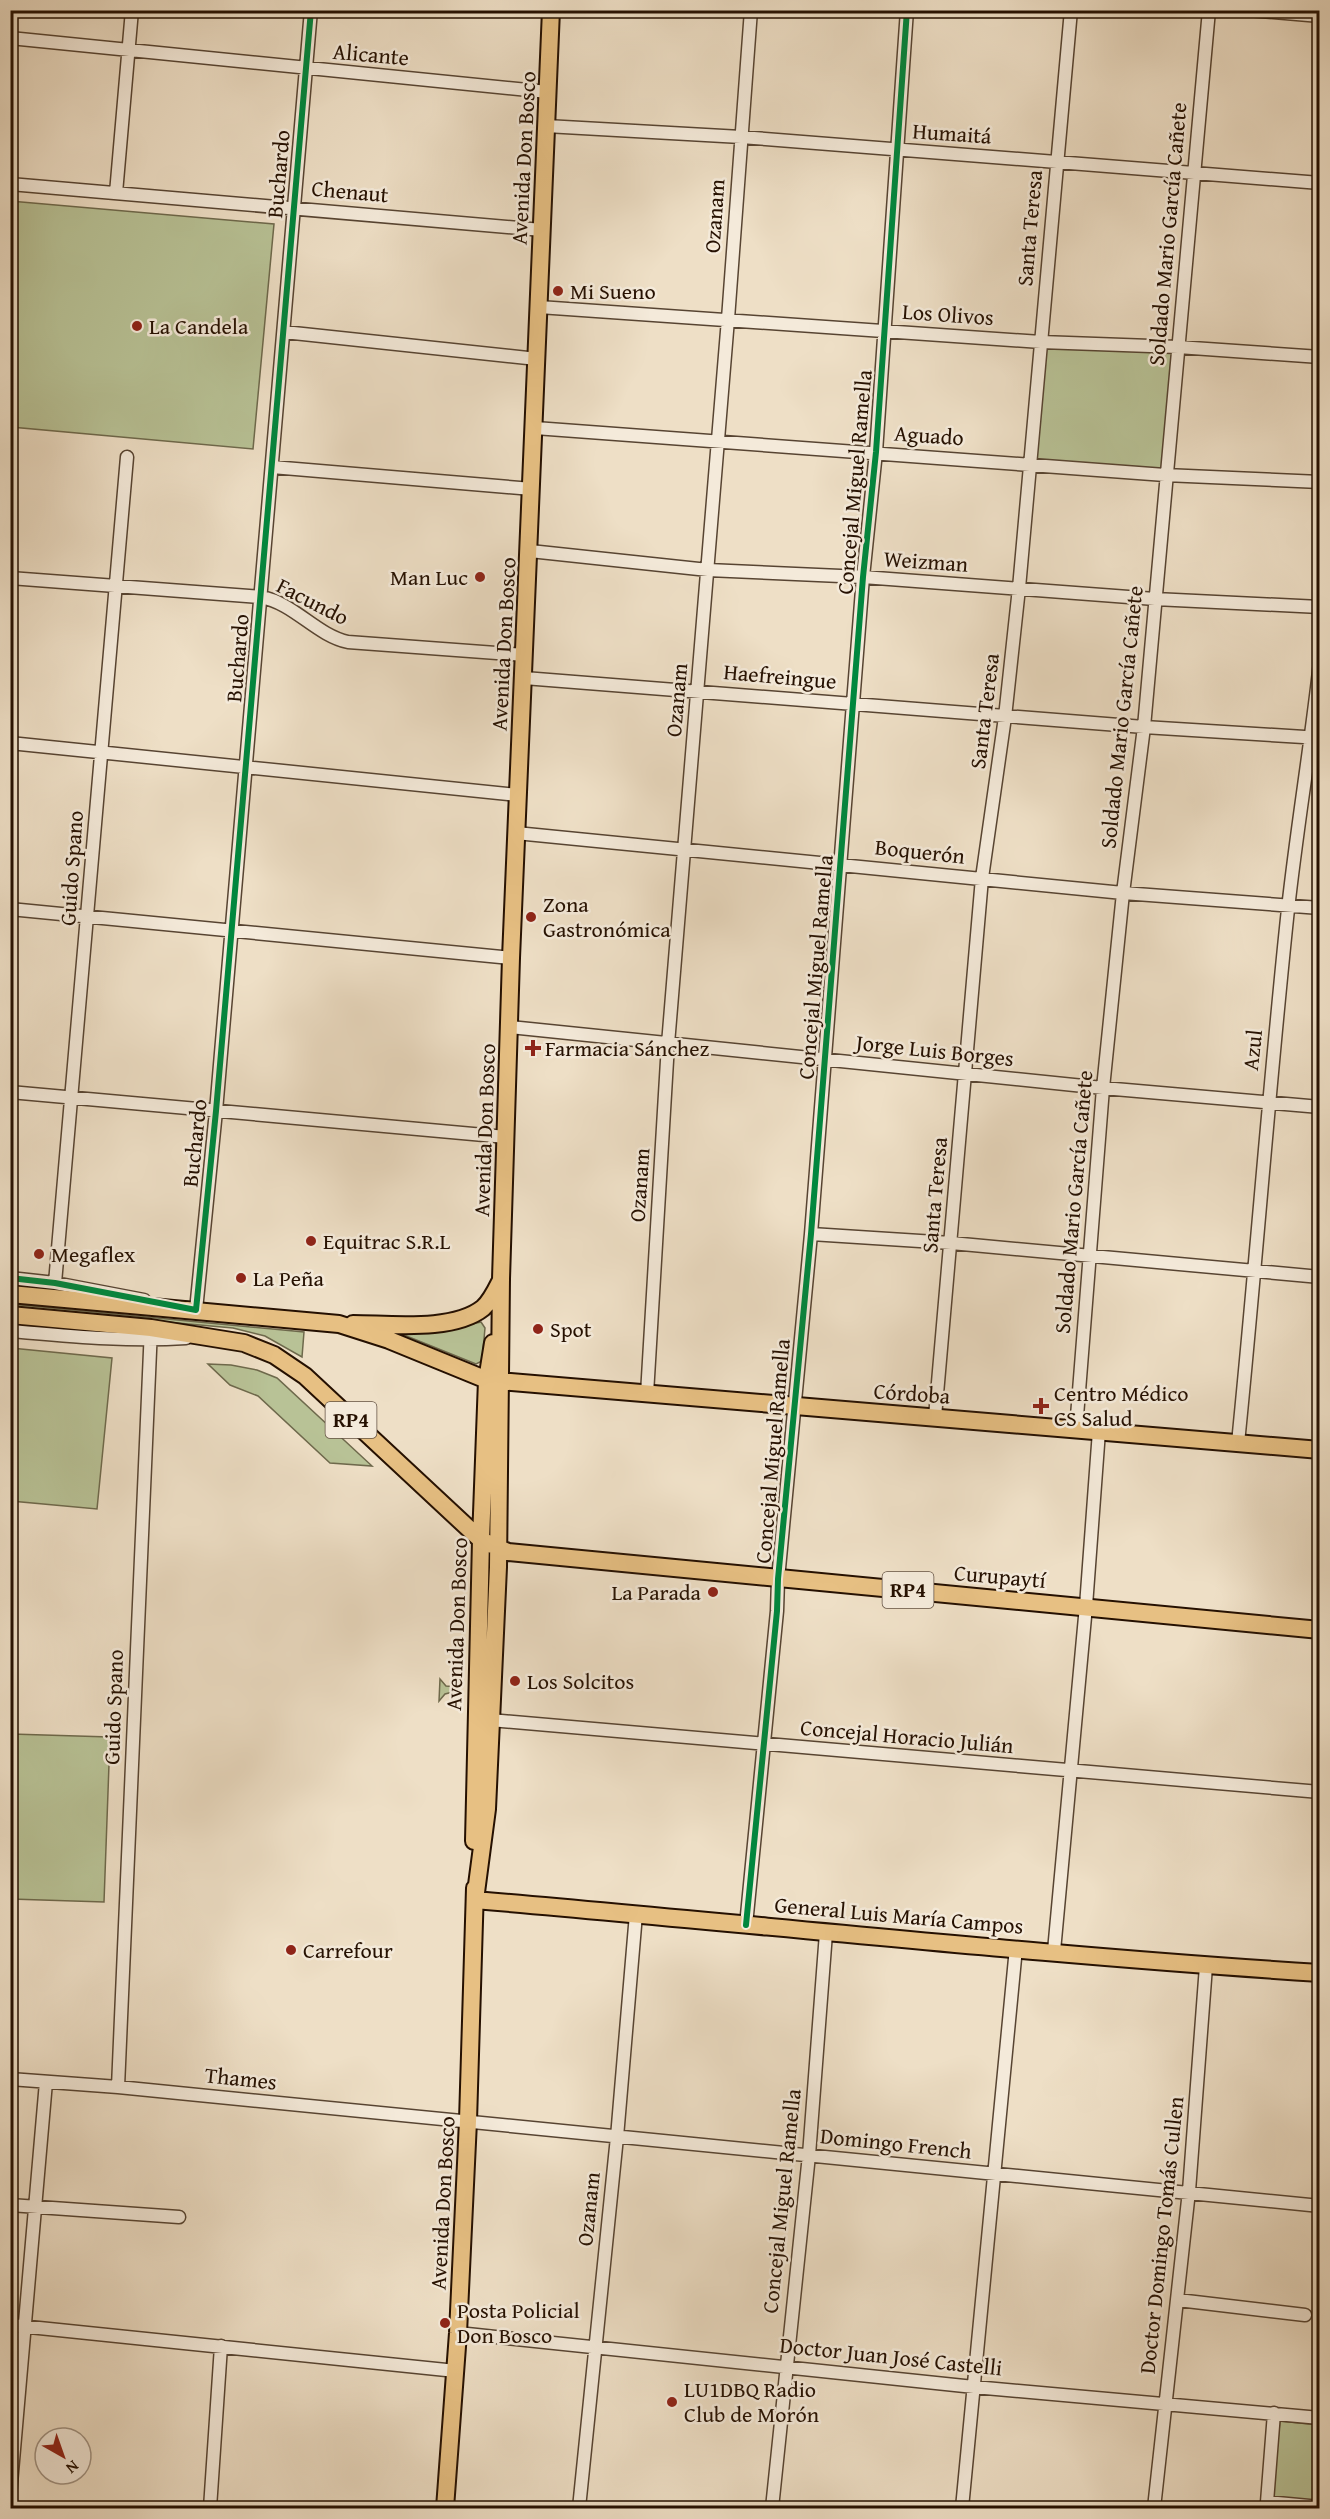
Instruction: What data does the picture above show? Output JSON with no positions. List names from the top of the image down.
{
  "streets": {
    "main road": [
      "Avenida Don Bosco",
      "Córdoba",
      "RP4",
      "Curupaytí",
      "General Luis María Campos"
    ],
    "street": [
      "Alicante",
      "Humaitá",
      "Buchardo",
      "Chenaut",
      "Ozanam",
      "Santa Teresa",
      "Soldado Mario García Cañete",
      "Los Olivos",
      "Aguado",
      "Concejal Miguel Ramella",
      "Weizman",
      "Facundo",
      "Haefreingue",
      "Boquerón",
      "Guido Spano",
      "Jorge Luis Borges",
      "Azul",
      "Concejal Horacio Julián",
      "Thames",
      "Domingo French",
      "Doctor Domingo Tomás Cullen",
      "Doctor Juan José Castelli"
    ]
  },
  "crossings": [
    ["Alicante", "Avenida Don Bosco"],
    ["Alicante", "Buchardo"],
    ["Humaitá", "Avenida Don Bosco"],
    ["Humaitá", "Ozanam"],
    ["Humaitá", "Santa Teresa"],
    ["Humaitá", "Soldado Mario García Cañete"],
    ["Humaitá", "Concejal Miguel Ramella"],
    ["Avenida Don Bosco", "Chenaut"],
    ["Avenida Don Bosco", "Los Olivos"],
    ["Avenida Don Bosco", "Aguado"],
    ["Avenida Don Bosco", "Weizman"],
    ["Avenida Don Bosco", "Facundo"],
    ["Avenida Don Bosco", "Haefreingue"],
    ["Avenida Don Bosco", "Boquerón"],
    ["Avenida Don Bosco", "Jorge Luis Borges"],
    ["Avenida Don Bosco", "Córdoba"],
    ["Avenida Don Bosco", "RP4"],
    ["Avenida Don Bosco", "Curupaytí"],
    ["Avenida Don Bosco", "Concejal Horacio Julián"],
    ["Avenida Don Bosco", "General Luis María Campos"],
    ["Avenida Don Bosco", "Thames"],
    ["Avenida Don Bosco", "Domingo French"],
    ["Avenida Don Bosco", "Doctor Juan José Castelli"],
    ["Buchardo", "Chenaut"],
    ["Buchardo", "Facundo"],
    ["Ozanam", "Los Olivos"],
    ["Ozanam", "Aguado"],
    ["Ozanam", "Weizman"],
    ["Ozanam", "Haefreingue"],
    ["Ozanam", "Boquerón"],
    ["Ozanam", "Jorge Luis Borges"],
    ["Ozanam", "Córdoba"],
    ["Ozanam", "General Luis María Campos"],
    ["Ozanam", "Domingo French"],
    ["Ozanam", "Doctor Juan José Castelli"],
    ["Santa Teresa", "Los Olivos"],
    ["Santa Teresa", "Aguado"],
    ["Santa Teresa", "Weizman"],
    ["Santa Teresa", "Haefreingue"],
    ["Santa Teresa", "Boquerón"],
    ["Santa Teresa", "Jorge Luis Borges"],
    ["Santa Teresa", "Córdoba"],
    ["Soldado Mario García Cañete", "Los Olivos"],
    ["Soldado Mario García Cañete", "Aguado"],
    ["Soldado Mario García Cañete", "Weizman"],
    ["Soldado Mario García Cañete", "Haefreingue"],
    ["Soldado Mario García Cañete", "Boquerón"],
    ["Soldado Mario García Cañete", "Jorge Luis Borges"],
    ["Soldado Mario García Cañete", "Córdoba"],
    ["Los Olivos", "Concejal Miguel Ramella"],
    ["Aguado", "Concejal Miguel Ramella"],
    ["Concejal Miguel Ramella", "Weizman"],
    ["Concejal Miguel Ramella", "Haefreingue"],
    ["Concejal Miguel Ramella", "Boquerón"],
    ["Concejal Miguel Ramella", "Jorge Luis Borges"],
    ["Concejal Miguel Ramella", "Córdoba"],
    ["Concejal Miguel Ramella", "Curupaytí"],
    ["Concejal Miguel Ramella", "Concejal Horacio Julián"],
    ["Concejal Miguel Ramella", "General Luis María Campos"],
    ["Concejal Miguel Ramella", "Domingo French"],
    ["Concejal Miguel Ramella", "Doctor Juan José Castelli"],
    ["Facundo", "Guido Spano"],
    ["Haefreingue", "Azul"],
    ["Boquerón", "Azul"],
    ["Guido Spano", "RP4"],
    ["Guido Spano", "Thames"],
    ["Jorge Luis Borges", "Azul"],
    ["Azul", "Córdoba"],
    ["RP4", "Curupaytí"],
    ["General Luis María Campos", "Doctor Domingo Tomás Cullen"],
    ["Thames", "Domingo French"],
    ["Domingo French", "Doctor Domingo Tomás Cullen"],
    ["Doctor Domingo Tomás Cullen", "Doctor Juan José Castelli"]
  ],
  "places": {
    "other": [
      "Mi Sueno",
      "La Candela",
      "Man Luc",
      "Zona Gastronómica",
      "Equitrac S.R.L",
      "Megaflex",
      "La Peña",
      "Spot",
      "La Parada",
      "Los Solcitos",
      "Carrefour",
      "Posta Policial Don Bosco",
      "LU1DBQ Radio Club de Morón"
    ],
    "health": ["Farmacia Sánchez", "Centro Médico CS Salud"]
  },
  "north": "bottom right"
}
